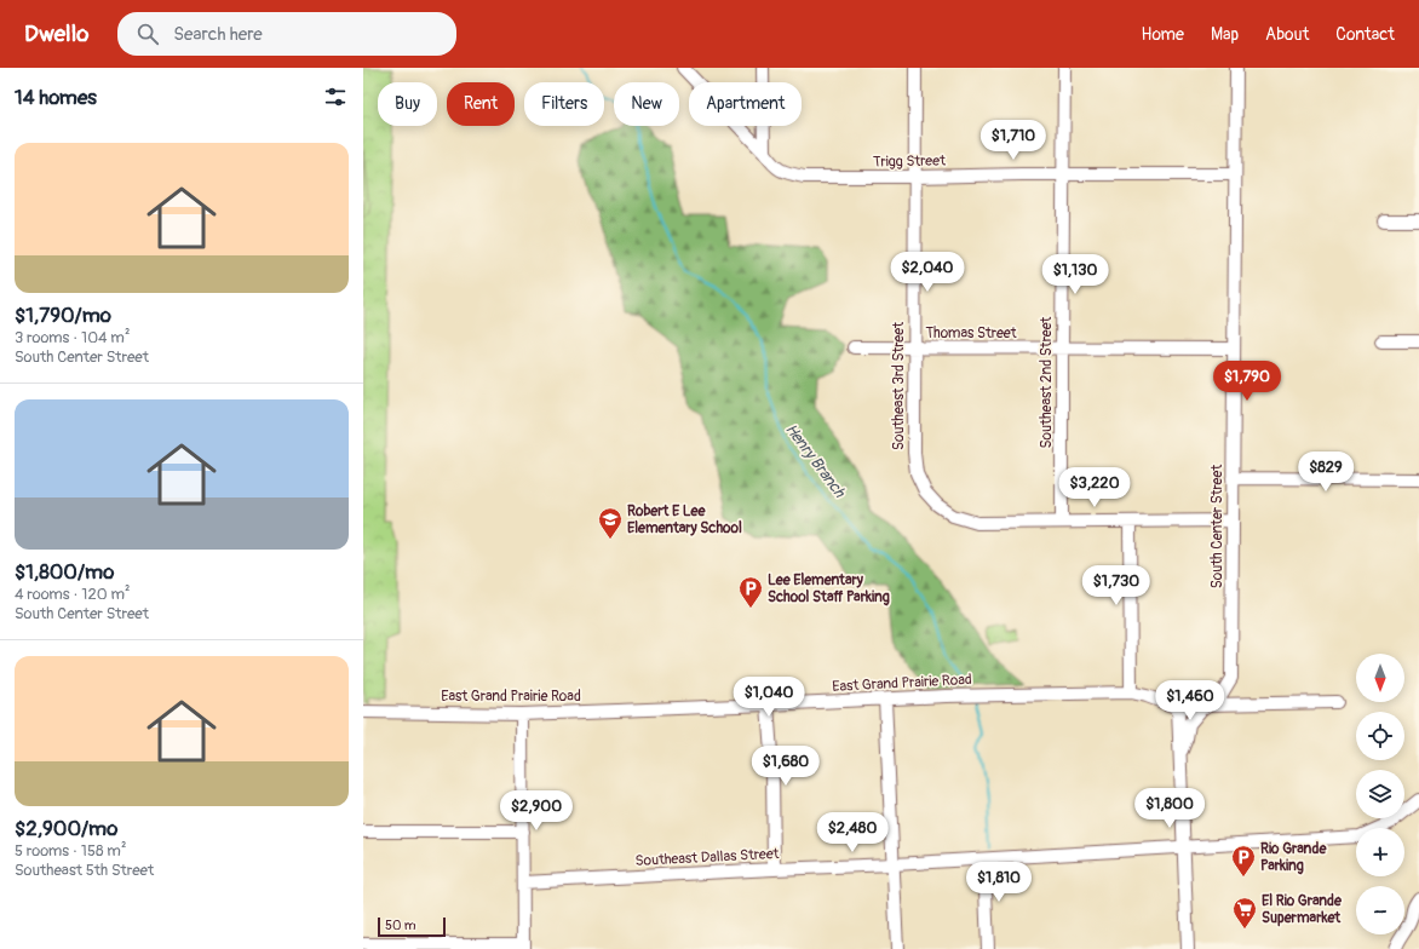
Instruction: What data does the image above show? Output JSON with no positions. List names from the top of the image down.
{
  "streets": {
    "street": [
      "Trigg Street",
      "Thomas Street",
      "Southeast 2nd Street",
      "Southeast 3rd Street",
      "South Center Street",
      "East Grand Prairie Road",
      "Southeast Dallas Street"
    ]
  },
  "crossings": [
    ["Trigg Street", "Southeast 2nd Street"],
    ["Trigg Street", "Southeast 3rd Street"],
    ["Trigg Street", "South Center Street"],
    ["Thomas Street", "Southeast 2nd Street"],
    ["Thomas Street", "Southeast 3rd Street"],
    ["Thomas Street", "South Center Street"],
    ["Southeast 2nd Street", "Southeast 3rd Street"]
  ],
  "water": ["Henry Branch"],
  "places": {
    "school or university": ["Robert E Lee Elementary School"],
    "parking": ["Lee Elementary School Staff Parking", "Rio Grande Parking"],
    "supermarket": ["El Rio Grande Supermarket"]
  },
  "scale_bar": "50 m",
  "north": "bottom",
  "page": {
    "header": "Dwello",
    "search": "Search here",
    "nav": [
      "Home",
      "Map",
      "About",
      "Contact"
    ],
    "heading": "14 homes",
    "chip": [
      "Buy",
      "Rent",
      "Filters",
      "New",
      "Apartment"
    ],
    "price": [
      "$1,710",
      "$2,040",
      "$1,130",
      "$1,790",
      "$829",
      "$3,220",
      "$1,730",
      "$1,040",
      "$1,460",
      "$1,680",
      "$1,800",
      "$2,900",
      "$2,480",
      "$1,810"
    ],
    "list": [
      {
        "name": "$1,790/mo",
        "note": "3 rooms · 104 m² · South Center Street"
      },
      {
        "name": "$1,800/mo",
        "note": "4 rooms · 120 m² · South Center Street"
      },
      {
        "name": "$2,900/mo",
        "note": "5 rooms · 158 m² · Southeast 5th Street"
      }
    ],
    "map_buttons": ["+", "−"],
    "scale": "50 m"
  }
}
